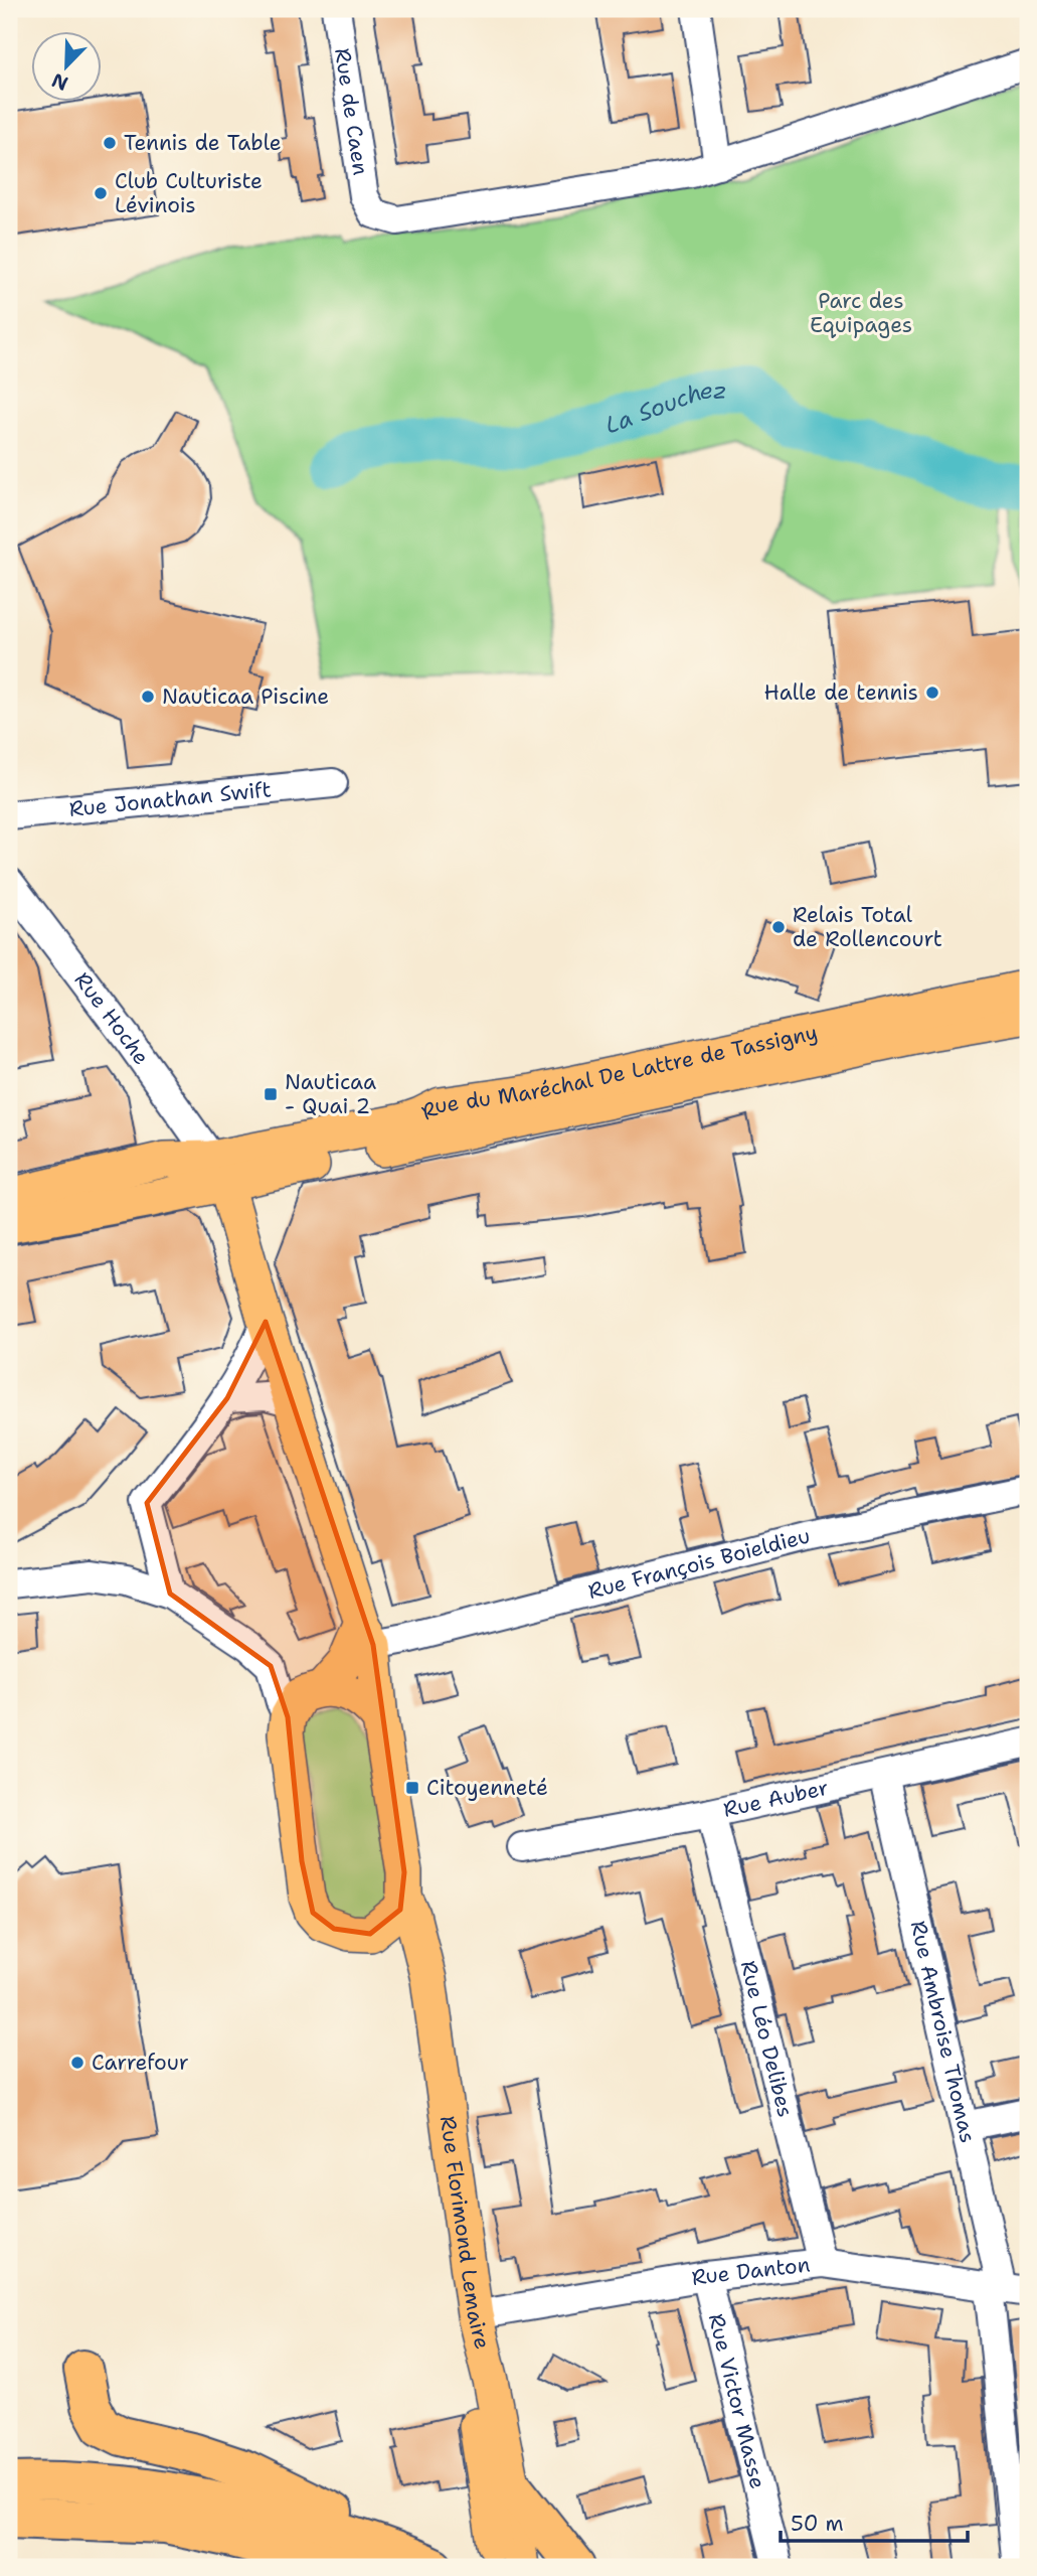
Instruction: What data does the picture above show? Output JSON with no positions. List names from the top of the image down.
{
  "streets": {
    "main road": ["Rue du Maréchal De Lattre de Tassigny", "Rue Florimond Lemaire"],
    "street": [
      "Rue de Caen",
      "Rue Jonathan Swift",
      "Rue Hoche",
      "Rue François Boieldieu",
      "Rue Auber",
      "Rue Ambroise Thomas",
      "Rue Léo Delibes",
      "Rue Danton",
      "Rue Victor Masse"
    ]
  },
  "crossings": [
    ["Rue Hoche", "Rue du Maréchal De Lattre de Tassigny"],
    ["Rue Hoche", "Rue Florimond Lemaire"],
    ["Rue du Maréchal De Lattre de Tassigny", "Rue Florimond Lemaire"],
    ["Rue François Boieldieu", "Rue Florimond Lemaire"],
    ["Rue Auber", "Rue Ambroise Thomas"],
    ["Rue Auber", "Rue Léo Delibes"],
    ["Rue Ambroise Thomas", "Rue Danton"],
    ["Rue Léo Delibes", "Rue Danton"],
    ["Rue Florimond Lemaire", "Rue Danton"],
    ["Rue Danton", "Rue Victor Masse"]
  ],
  "water": ["La Souchez"],
  "parks": ["Parc des Equipages"],
  "places": {
    "other": [
      "Tennis de Table",
      "Club Culturiste Lévinois",
      "Halle de tennis",
      "Nauticaa Piscine",
      "Relais Total de Rollencourt",
      "Carrefour"
    ],
    "transit": ["Nauticaa - Quai 2", "Citoyenneté"]
  },
  "scale_bar": "50 m",
  "north": "bottom left"
}
